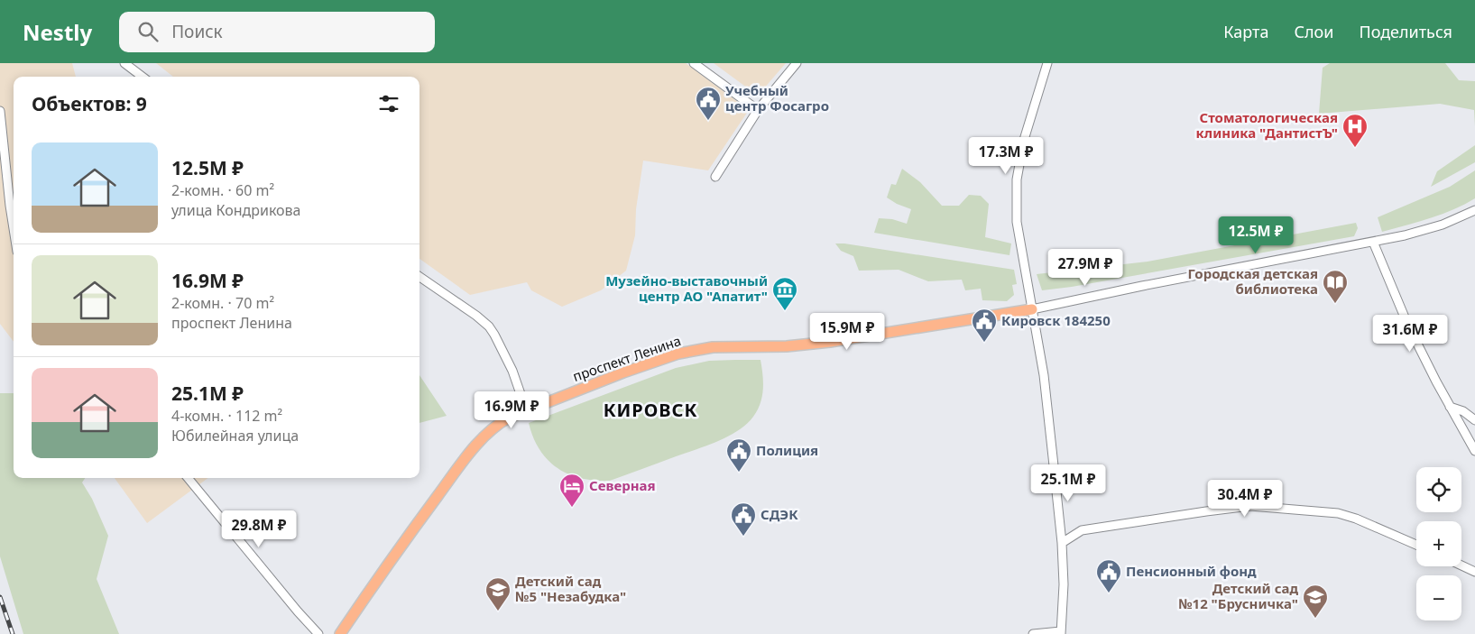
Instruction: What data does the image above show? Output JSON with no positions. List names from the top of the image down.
{
  "streets": {
    "main road": ["проспект Ленина"]
  },
  "districts": ["КИРОВСК"],
  "places": {
    "public building": [
      "Учебный центр Фосагро",
      "Кировск 184250",
      "Полиция",
      "СДЭК",
      "Пенсионный фонд"
    ],
    "hospital": ["Стоматологическая клиника \"ДантистЪ\""],
    "library": ["Городская детская библиотека"],
    "museum": ["Музейно-выставочный центр АО \"Апатит\""],
    "hotel": ["Северная"],
    "school or university": ["Детский сад №5 \"Незабудка\"", "Детский сад №12 \"Брусничка\""]
  },
  "page": {
    "header": "Nestly",
    "search": "Поиск",
    "nav": ["Карта", "Слои", "Поделиться"],
    "heading": "Объектов: 9",
    "list": [
      {
        "name": "12.5M ₽",
        "note": "2-комн. · 60 m² · улица Кондрикова"
      },
      {
        "name": "16.9M ₽",
        "note": "2-комн. · 70 m² · проспект Ленина"
      },
      {
        "name": "25.1M ₽",
        "note": "4-комн. · 112 m² · Юбилейная улица"
      }
    ],
    "price": [
      "17.3M ₽",
      "12.5M ₽",
      "27.9M ₽",
      "15.9M ₽",
      "31.6M ₽",
      "16.9M ₽",
      "25.1M ₽",
      "30.4M ₽",
      "29.8M ₽"
    ],
    "map_buttons": ["+", "−"]
  }
}
